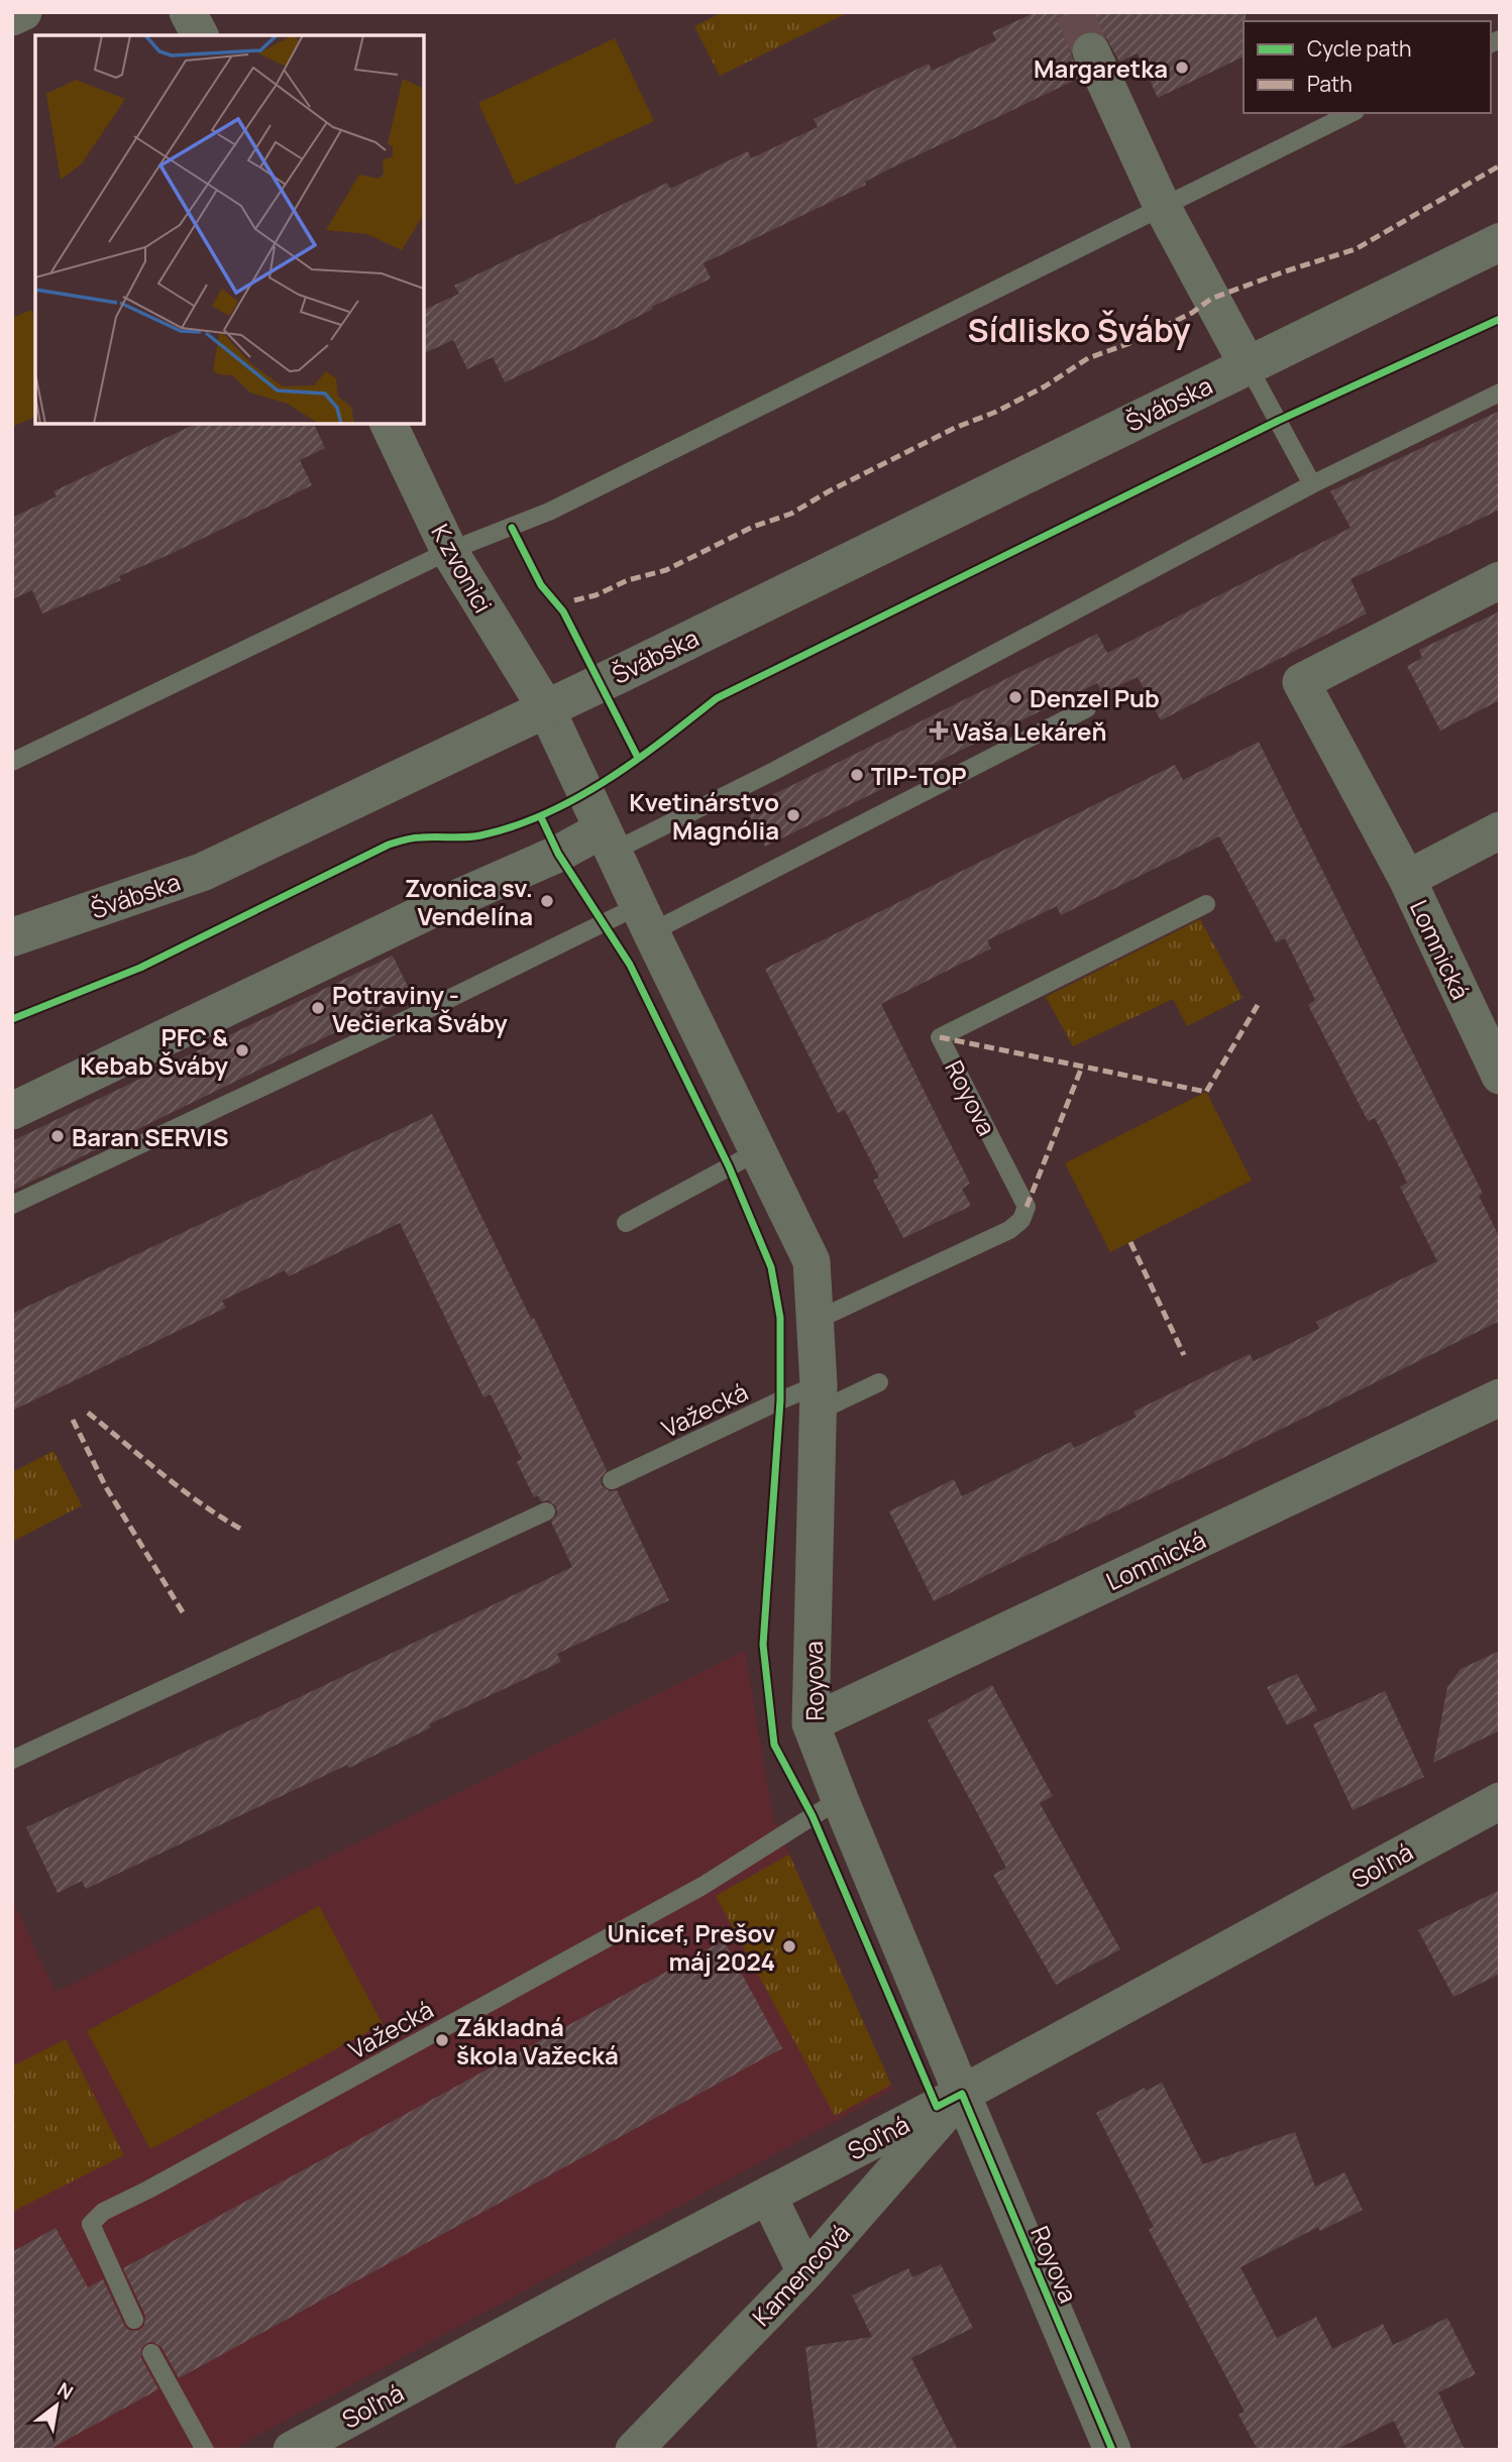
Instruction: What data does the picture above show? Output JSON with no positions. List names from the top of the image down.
{
  "streets": {
    "street": [
      "Švábska",
      "K zvonici",
      "Lomnická",
      "Royova",
      "Soľná",
      "Kamencová"
    ],
    "lane": ["Važecká"]
  },
  "crossings": [
    ["Švábska", "K zvonici"],
    ["Švábska", "Royova"],
    ["K zvonici", "Royova"],
    ["Lomnická", "Royova"],
    ["Royova", "Važecká"],
    ["Royova", "Soľná"],
    ["Royova", "Kamencová"],
    ["Soľná", "Kamencová"]
  ],
  "districts": ["Sídlisko Šváby"],
  "places": {
    "other": [
      "Margaretka",
      "Denzel Pub",
      "TIP-TOP",
      "Kvetinárstvo Magnólia",
      "Zvonica sv. Vendelína",
      "Potraviny - Večierka Šváby",
      "PFC & Kebab Šváby",
      "Baran SERVIS",
      "Unicef, Prešov máj 2024",
      "Základná škola Važecká"
    ],
    "health": ["Vaša Lekáreň"]
  },
  "legend": ["Cycle path", "Path"],
  "north": "top right"
}
